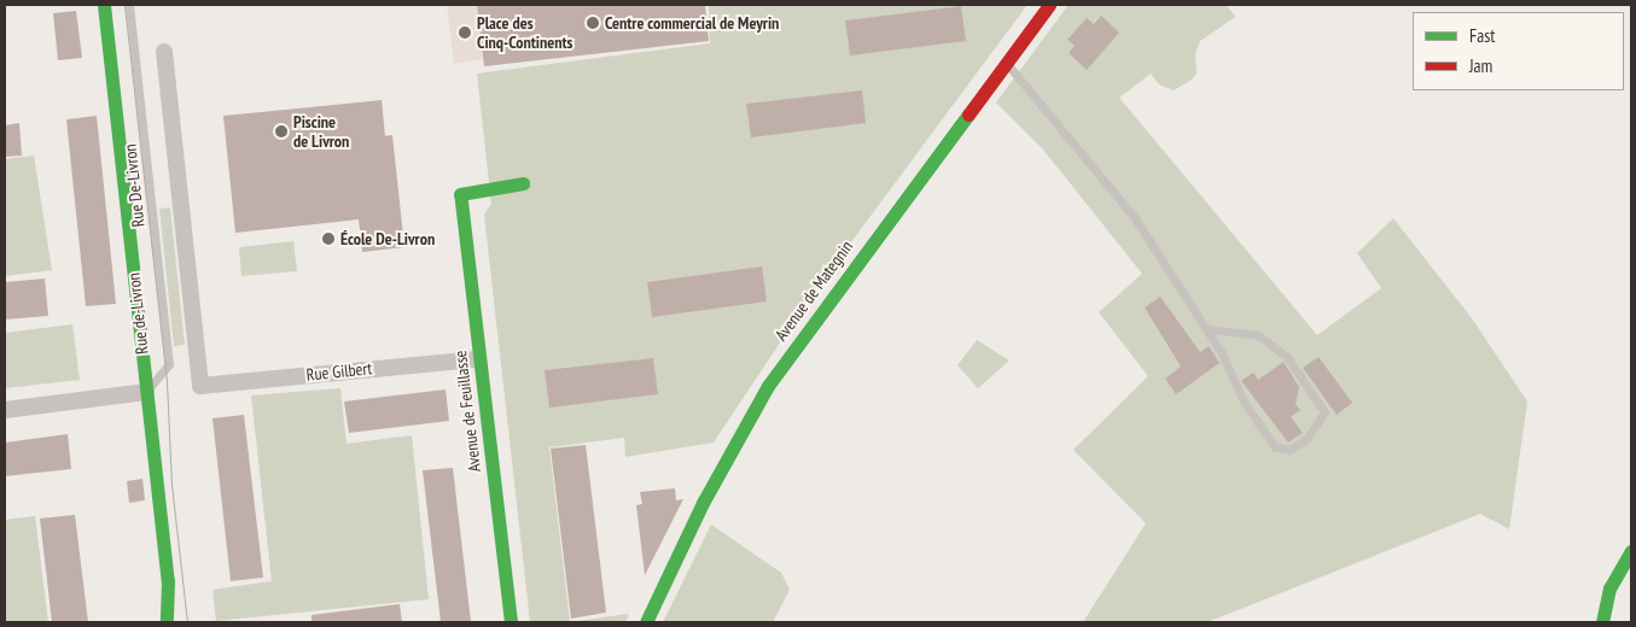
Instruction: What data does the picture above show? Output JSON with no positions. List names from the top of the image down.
{
  "streets": {
    "street": [
      "Avenue de Mategnin",
      "Rue de-Livron",
      "Rue Gilbert",
      "Avenue de Feuillasse"
    ],
    "lane": ["Rue De-Livron"]
  },
  "crossings": [
    ["Rue De-Livron", "Rue de-Livron"],
    ["Rue Gilbert", "Avenue de Feuillasse"]
  ],
  "places": [
    "Centre commercial de Meyrin",
    "Place des Cinq-Continents",
    "Piscine de Livron",
    "École De-Livron"
  ],
  "legend": ["Fast", "Jam"]
}
